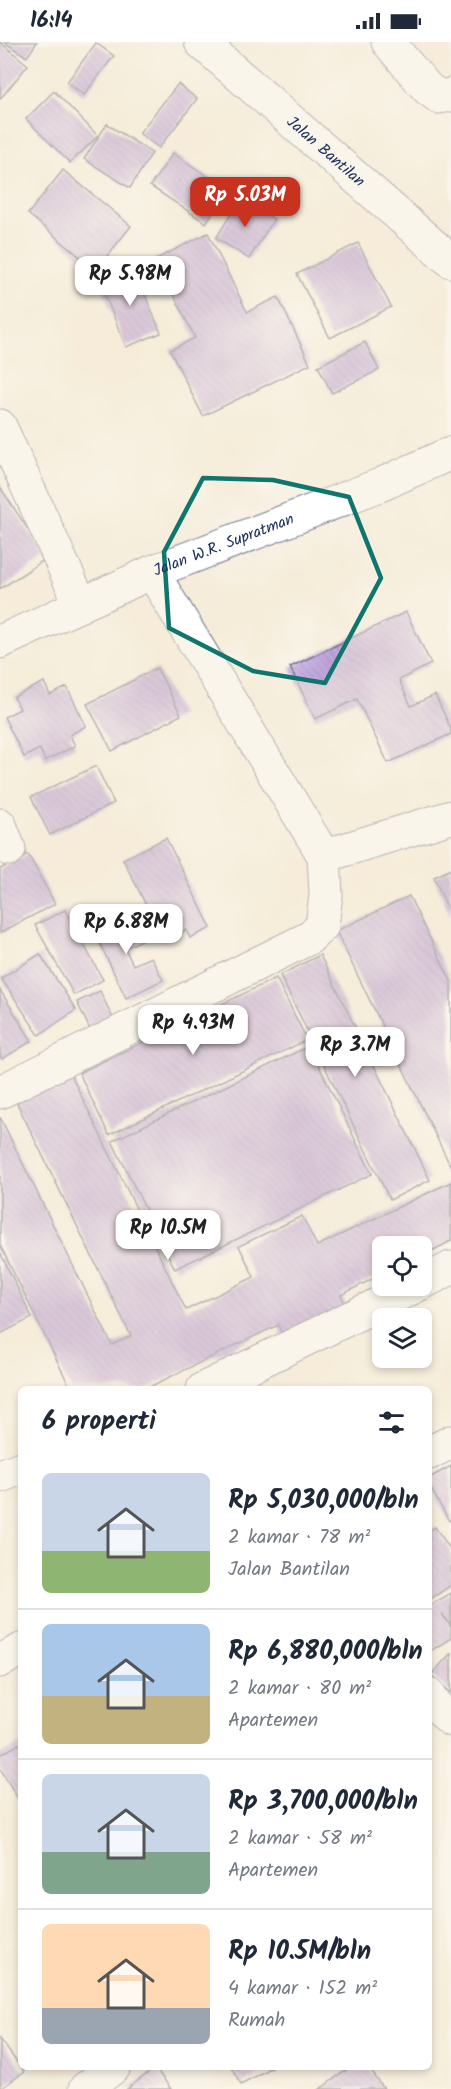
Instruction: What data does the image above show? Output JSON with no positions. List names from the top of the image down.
{
  "streets": {
    "street": ["Jalan Bantilan", "Jalan W.R. Supratman"]
  },
  "page": {
    "status": "16:14",
    "price": [
      "Rp 5.03M",
      "Rp 5.98M",
      "Rp 6.88M",
      "Rp 4.93M",
      "Rp 3.7M",
      "Rp 10.5M"
    ],
    "heading": "6 properti",
    "list": [
      {
        "name": "Rp 5,030,000/bln",
        "note": "2 kamar · 78 m² · Jalan Bantilan"
      },
      {
        "name": "Rp 6,880,000/bln",
        "note": "2 kamar · 80 m² · Apartemen"
      },
      {
        "name": "Rp 3,700,000/bln",
        "note": "2 kamar · 58 m² · Apartemen"
      },
      {
        "name": "Rp 10.5M/bln",
        "note": "4 kamar · 152 m² · Rumah"
      }
    ]
  }
}
